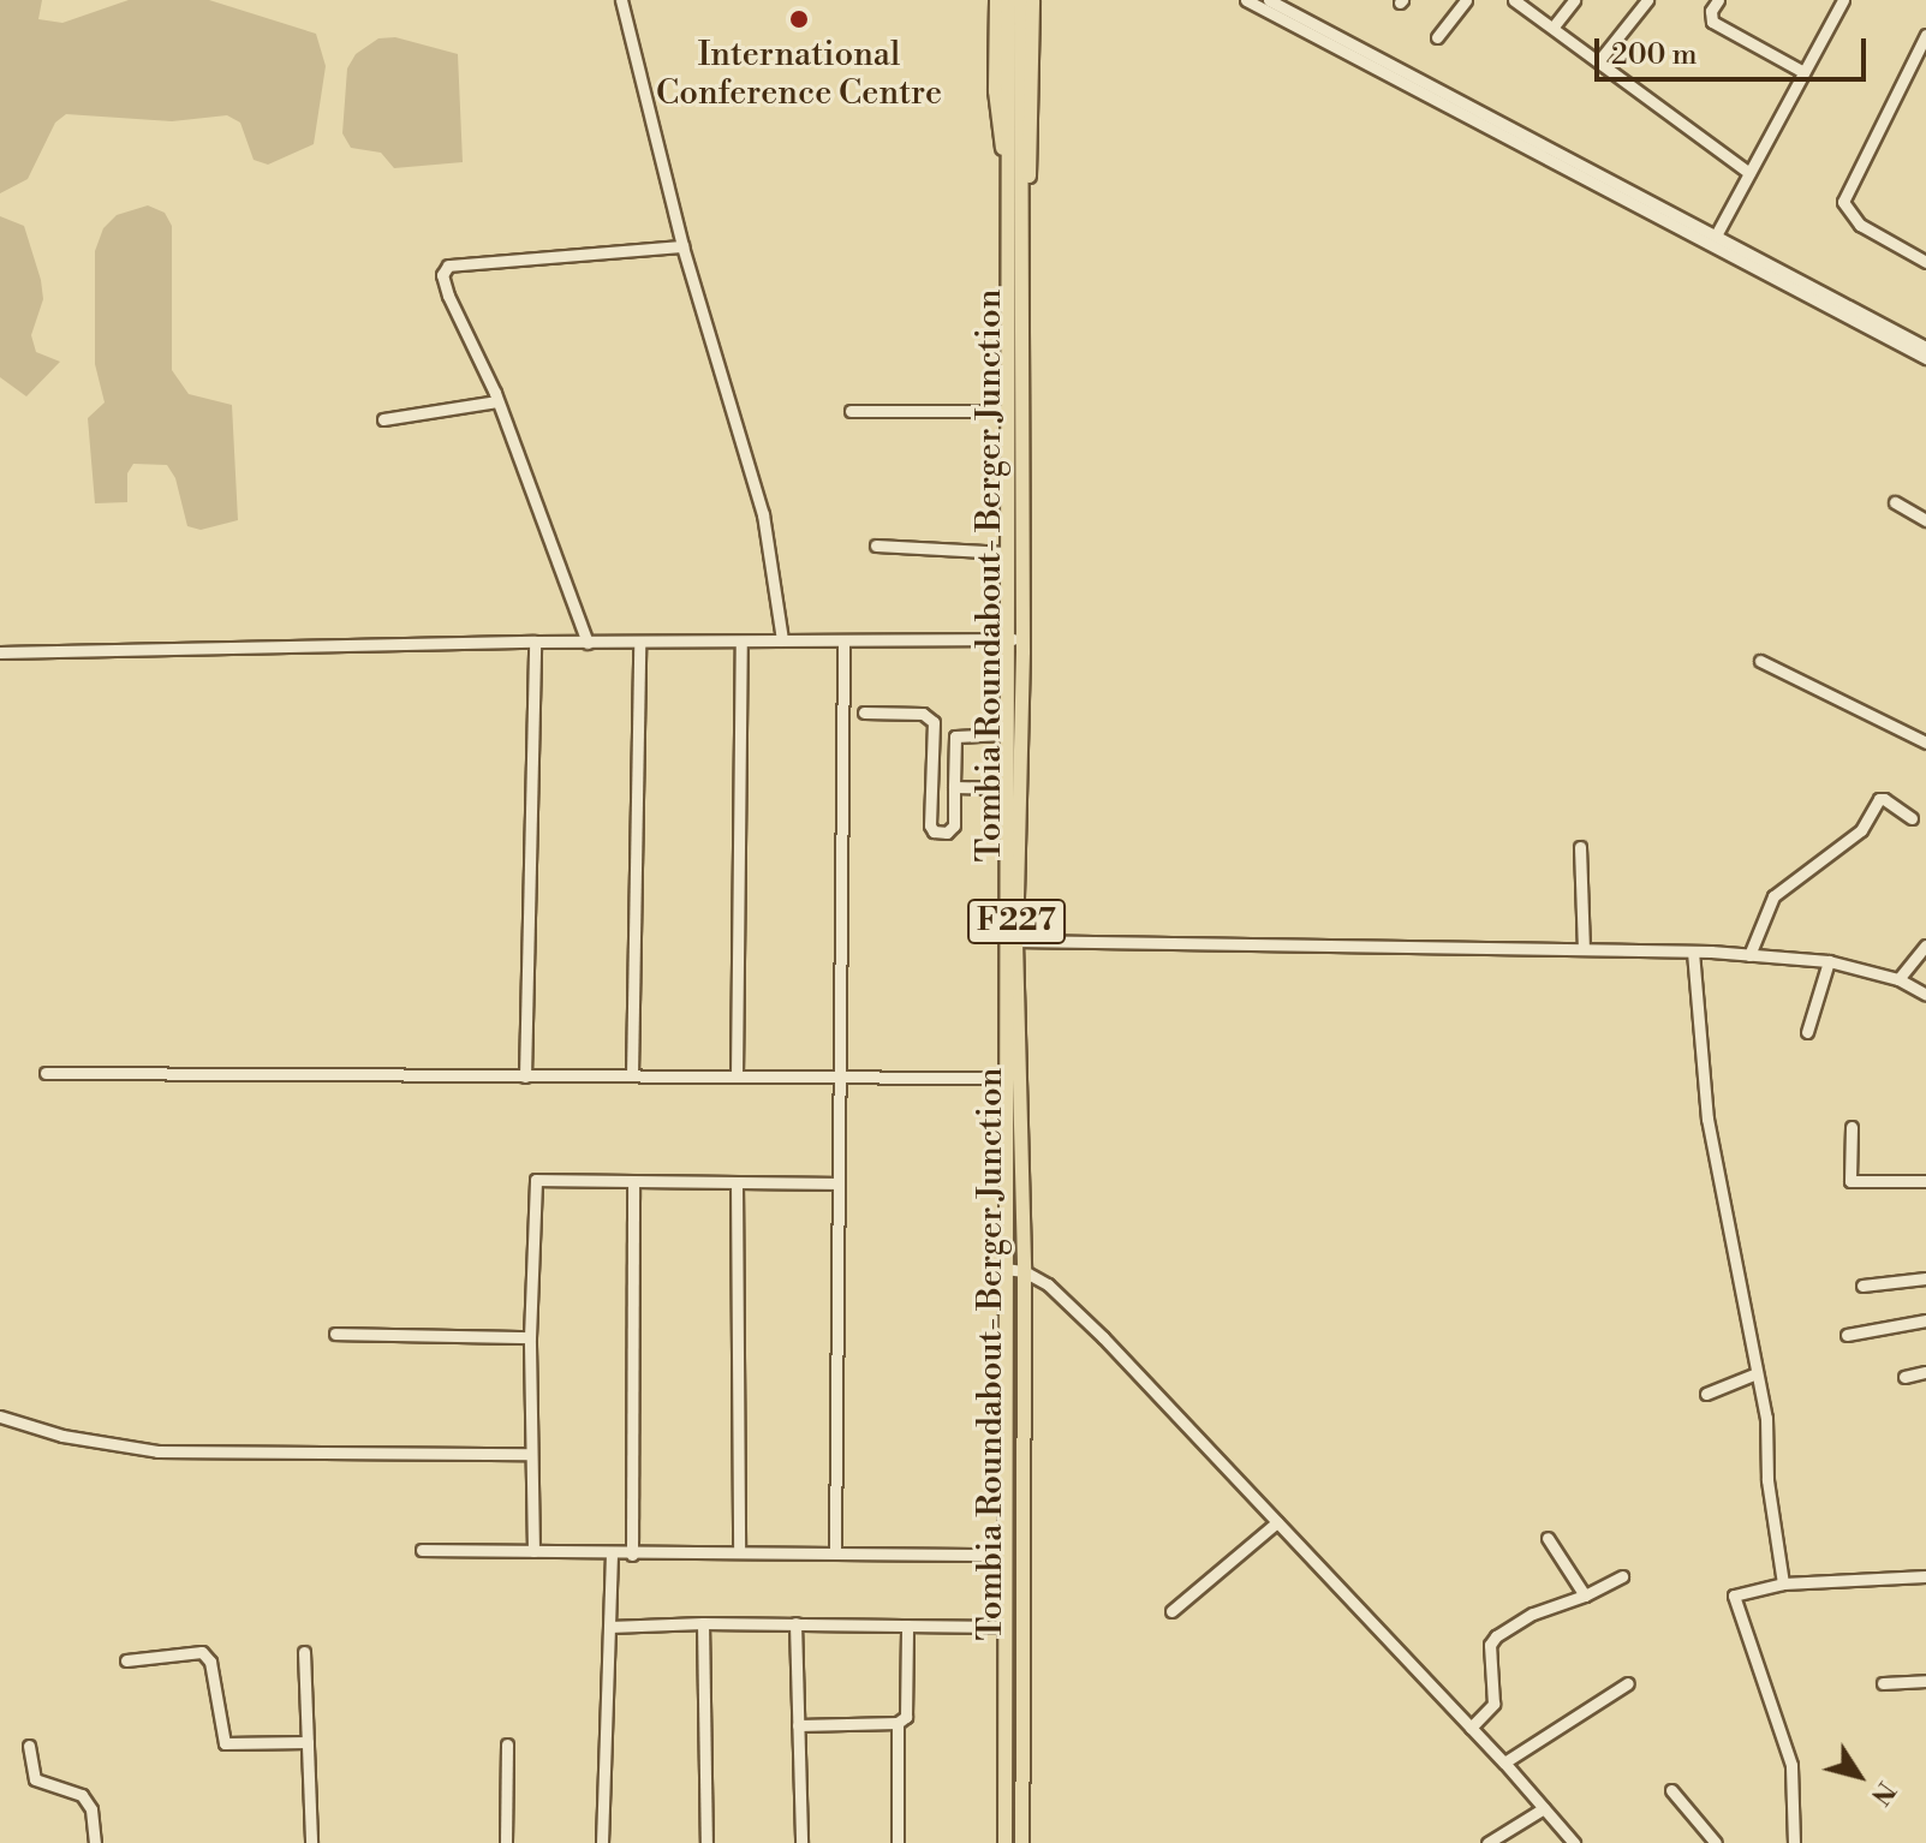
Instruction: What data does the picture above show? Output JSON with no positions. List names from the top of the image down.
{
  "streets": {
    "main road": ["Tombia Roundabout- Berger Junction", "F227"]
  },
  "places": ["International Conference Centre"],
  "scale_bar": "200 m",
  "north": "bottom right"
}
